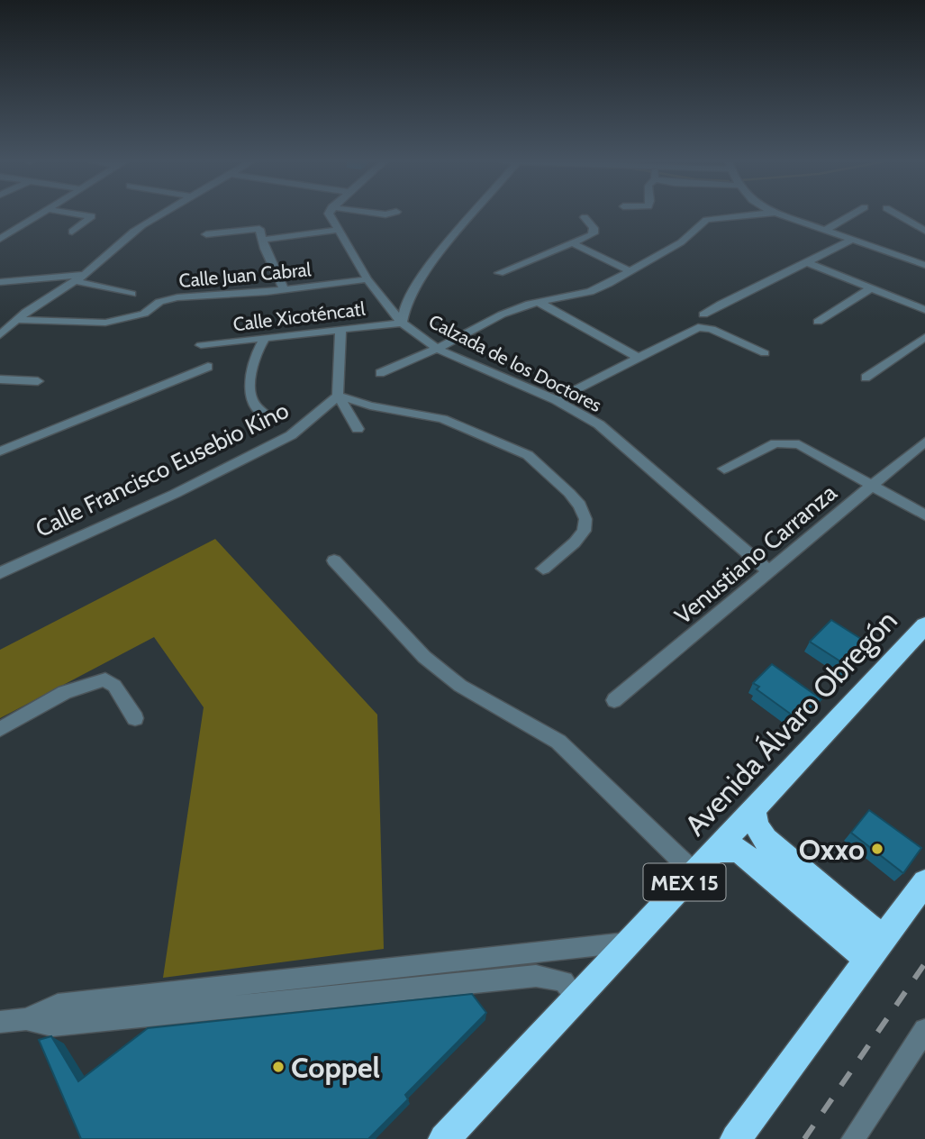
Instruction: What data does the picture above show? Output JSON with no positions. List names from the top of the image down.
{
  "streets": {
    "highway": ["Avenida Álvaro Obregón", "MEX 15"],
    "street": [
      "Calle Juan Cabral",
      "Calle Xicoténcatl",
      "Calzada de los Doctores",
      "Calle Francisco Eusebio Kino",
      "Venustiano Carranza"
    ]
  },
  "crossings": [
    ["Calle Juan Cabral", "Calzada de los Doctores"],
    ["Calle Xicoténcatl", "Calzada de los Doctores"],
    ["Calzada de los Doctores", "Venustiano Carranza"]
  ],
  "places": ["Oxxo", "Coppel"]
}
